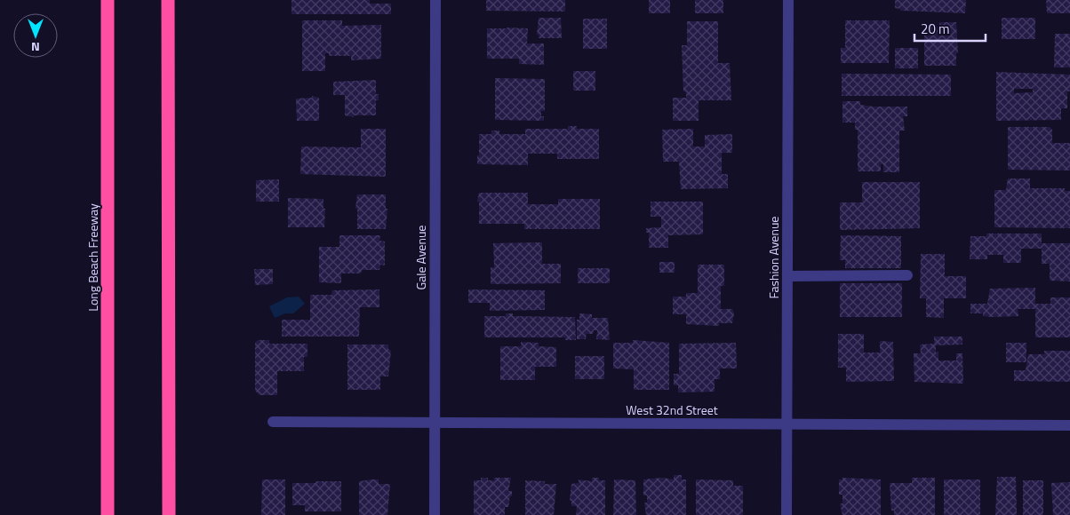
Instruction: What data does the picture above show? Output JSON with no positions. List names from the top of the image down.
{
  "streets": {
    "highway": ["Long Beach Freeway"],
    "street": ["Gale Avenue", "Fashion Avenue", "West 32nd Street"]
  },
  "crossings": [
    ["Gale Avenue", "West 32nd Street"],
    ["Fashion Avenue", "West 32nd Street"]
  ],
  "scale_bar": "20 m",
  "north": "bottom"
}
